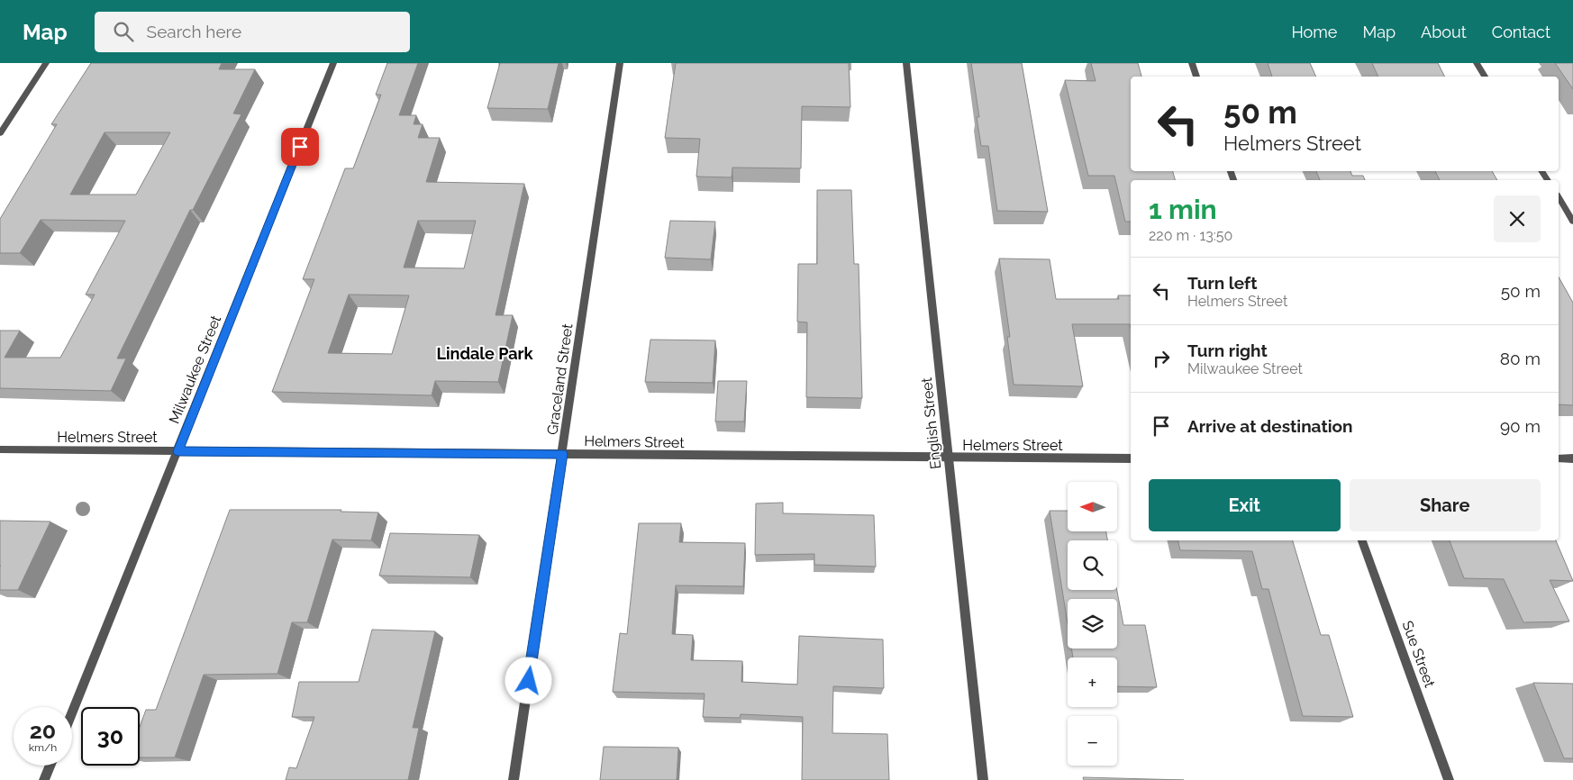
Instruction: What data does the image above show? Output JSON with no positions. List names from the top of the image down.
{
  "streets": {
    "street": [
      "Milwaukee Street",
      "Graceland Street",
      "English Street",
      "Helmers Street",
      "Sue Street"
    ]
  },
  "crossings": [
    ["Milwaukee Street", "Helmers Street"],
    ["Graceland Street", "Helmers Street"],
    ["English Street", "Helmers Street"]
  ],
  "districts": ["Lindale Park"],
  "north": "left",
  "page": {
    "header": "Map",
    "search": "Search here",
    "nav": [
      "Home",
      "Map",
      "About",
      "Contact"
    ],
    "turn": ["50 m", "Helmers Street"],
    "heading": ["1 min", "220 m · 13:50"],
    "list": [
      {
        "name": "Turn left",
        "note": "Helmers Street",
        "value": "50 m"
      },
      {
        "name": "Turn right",
        "note": "Milwaukee Street",
        "value": "80 m"
      },
      {
        "name": "Arrive at destination",
        "value": "90 m"
      }
    ],
    "buttons": ["Exit", "Share"],
    "map_buttons": ["+", "−"],
    "speed": "20 km/h",
    "limit": "30"
  }
}
